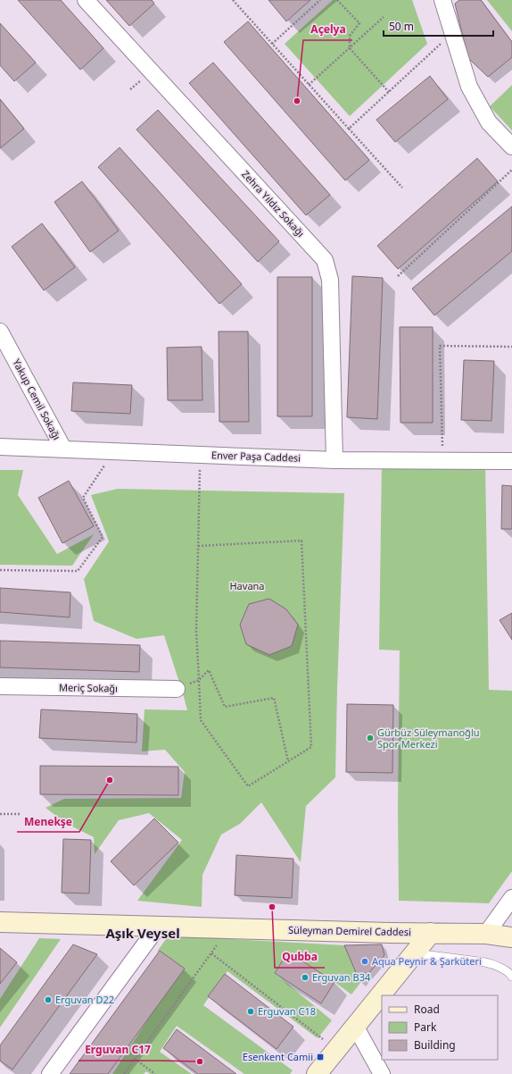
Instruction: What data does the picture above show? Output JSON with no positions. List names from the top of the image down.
{
  "streets": {
    "main road": ["Süleyman Demirel Caddesi"],
    "street": [
      "Zehra Yıldız Sokağı",
      "Yakup Cemil Sokağı",
      "Enver Paşa Caddesi",
      "Meriç Sokağı"
    ]
  },
  "crossings": [
    ["Zehra Yıldız Sokağı", "Enver Paşa Caddesi"],
    ["Yakup Cemil Sokağı", "Enver Paşa Caddesi"]
  ],
  "districts": ["Aşık Veysel"],
  "parks": ["Havana"],
  "places": {
    "other": [
      "Açelya",
      "Gürbüz Süleymanoğlu Spor Merkezi",
      "Menekşe",
      "Qubba",
      "Aqua Peynir & Şarküteri",
      "Erguvan B34",
      "Erguvan D22",
      "Erguvan C18",
      "Erguvan C17"
    ],
    "transit": ["Esenkent Camii"]
  },
  "legend": ["Road", "Park", "Building"],
  "scale_bar": "50 m"
}
